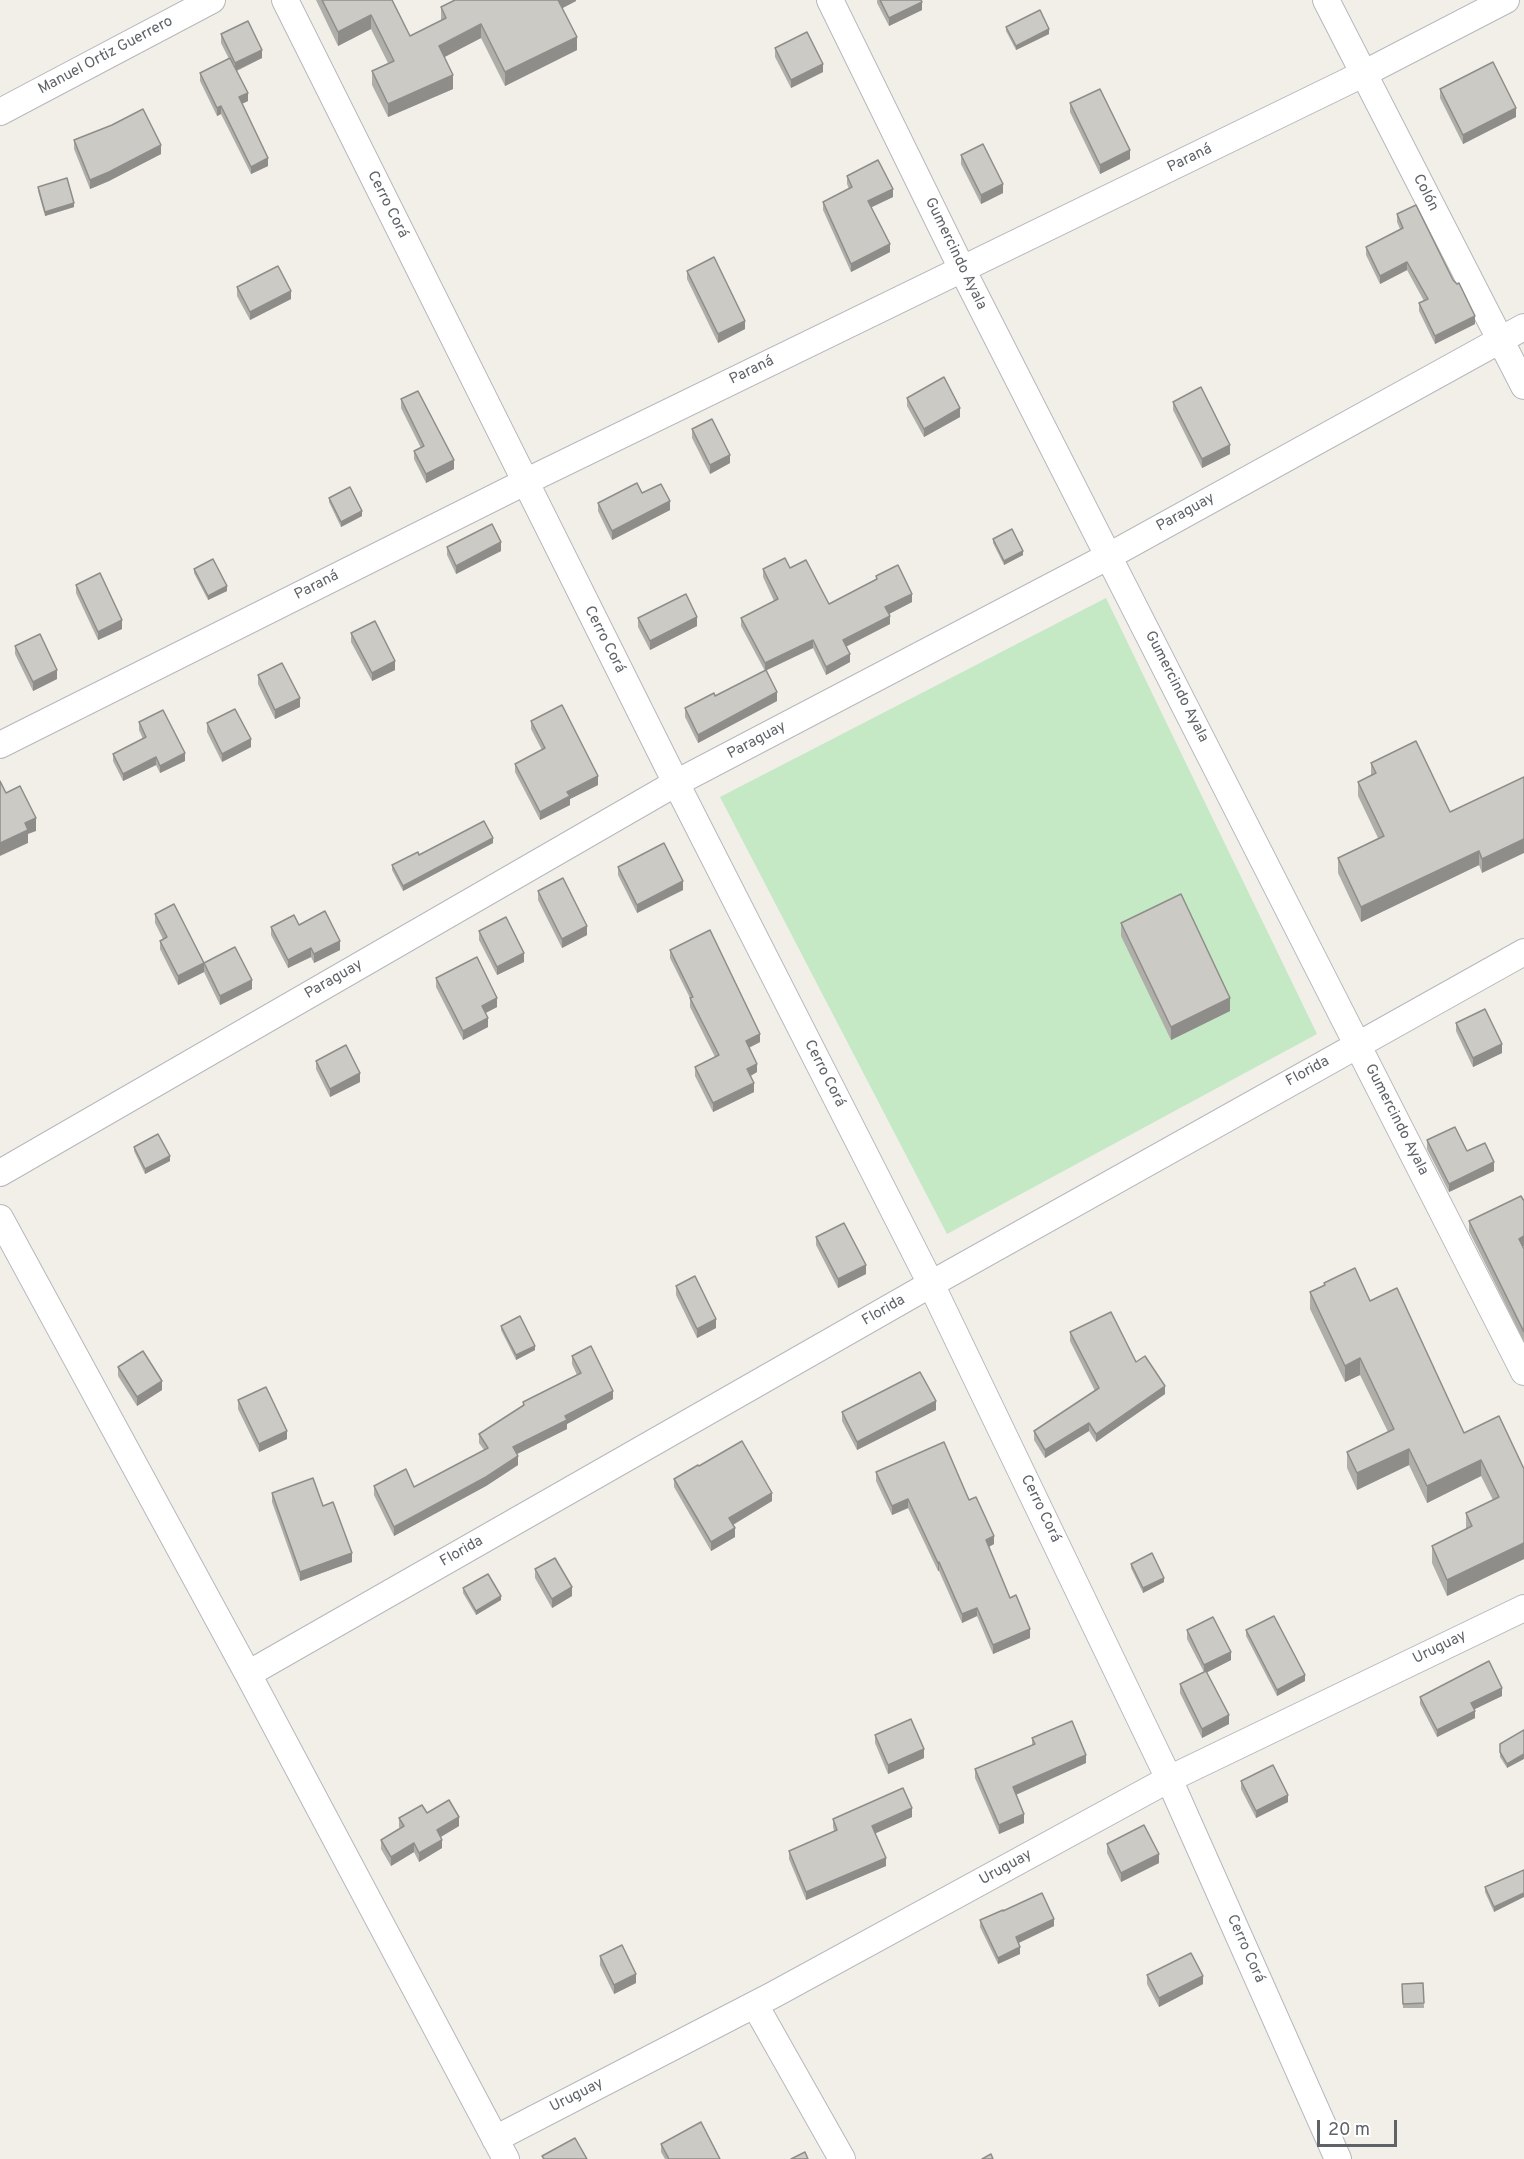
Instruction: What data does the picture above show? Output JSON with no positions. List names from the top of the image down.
{
  "streets": {
    "street": [
      "Manuel Ortiz Guerrero",
      "Paraná",
      "Colón",
      "Cerro Corá",
      "Gumercindo Ayala",
      "Paraguay",
      "Florida",
      "Uruguay"
    ]
  },
  "crossings": [
    ["Paraná", "Colón"],
    ["Paraná", "Cerro Corá"],
    ["Paraná", "Gumercindo Ayala"],
    ["Colón", "Paraguay"],
    ["Cerro Corá", "Paraguay"],
    ["Cerro Corá", "Florida"],
    ["Cerro Corá", "Uruguay"],
    ["Gumercindo Ayala", "Paraguay"],
    ["Gumercindo Ayala", "Florida"]
  ],
  "scale_bar": "20 m"
}
